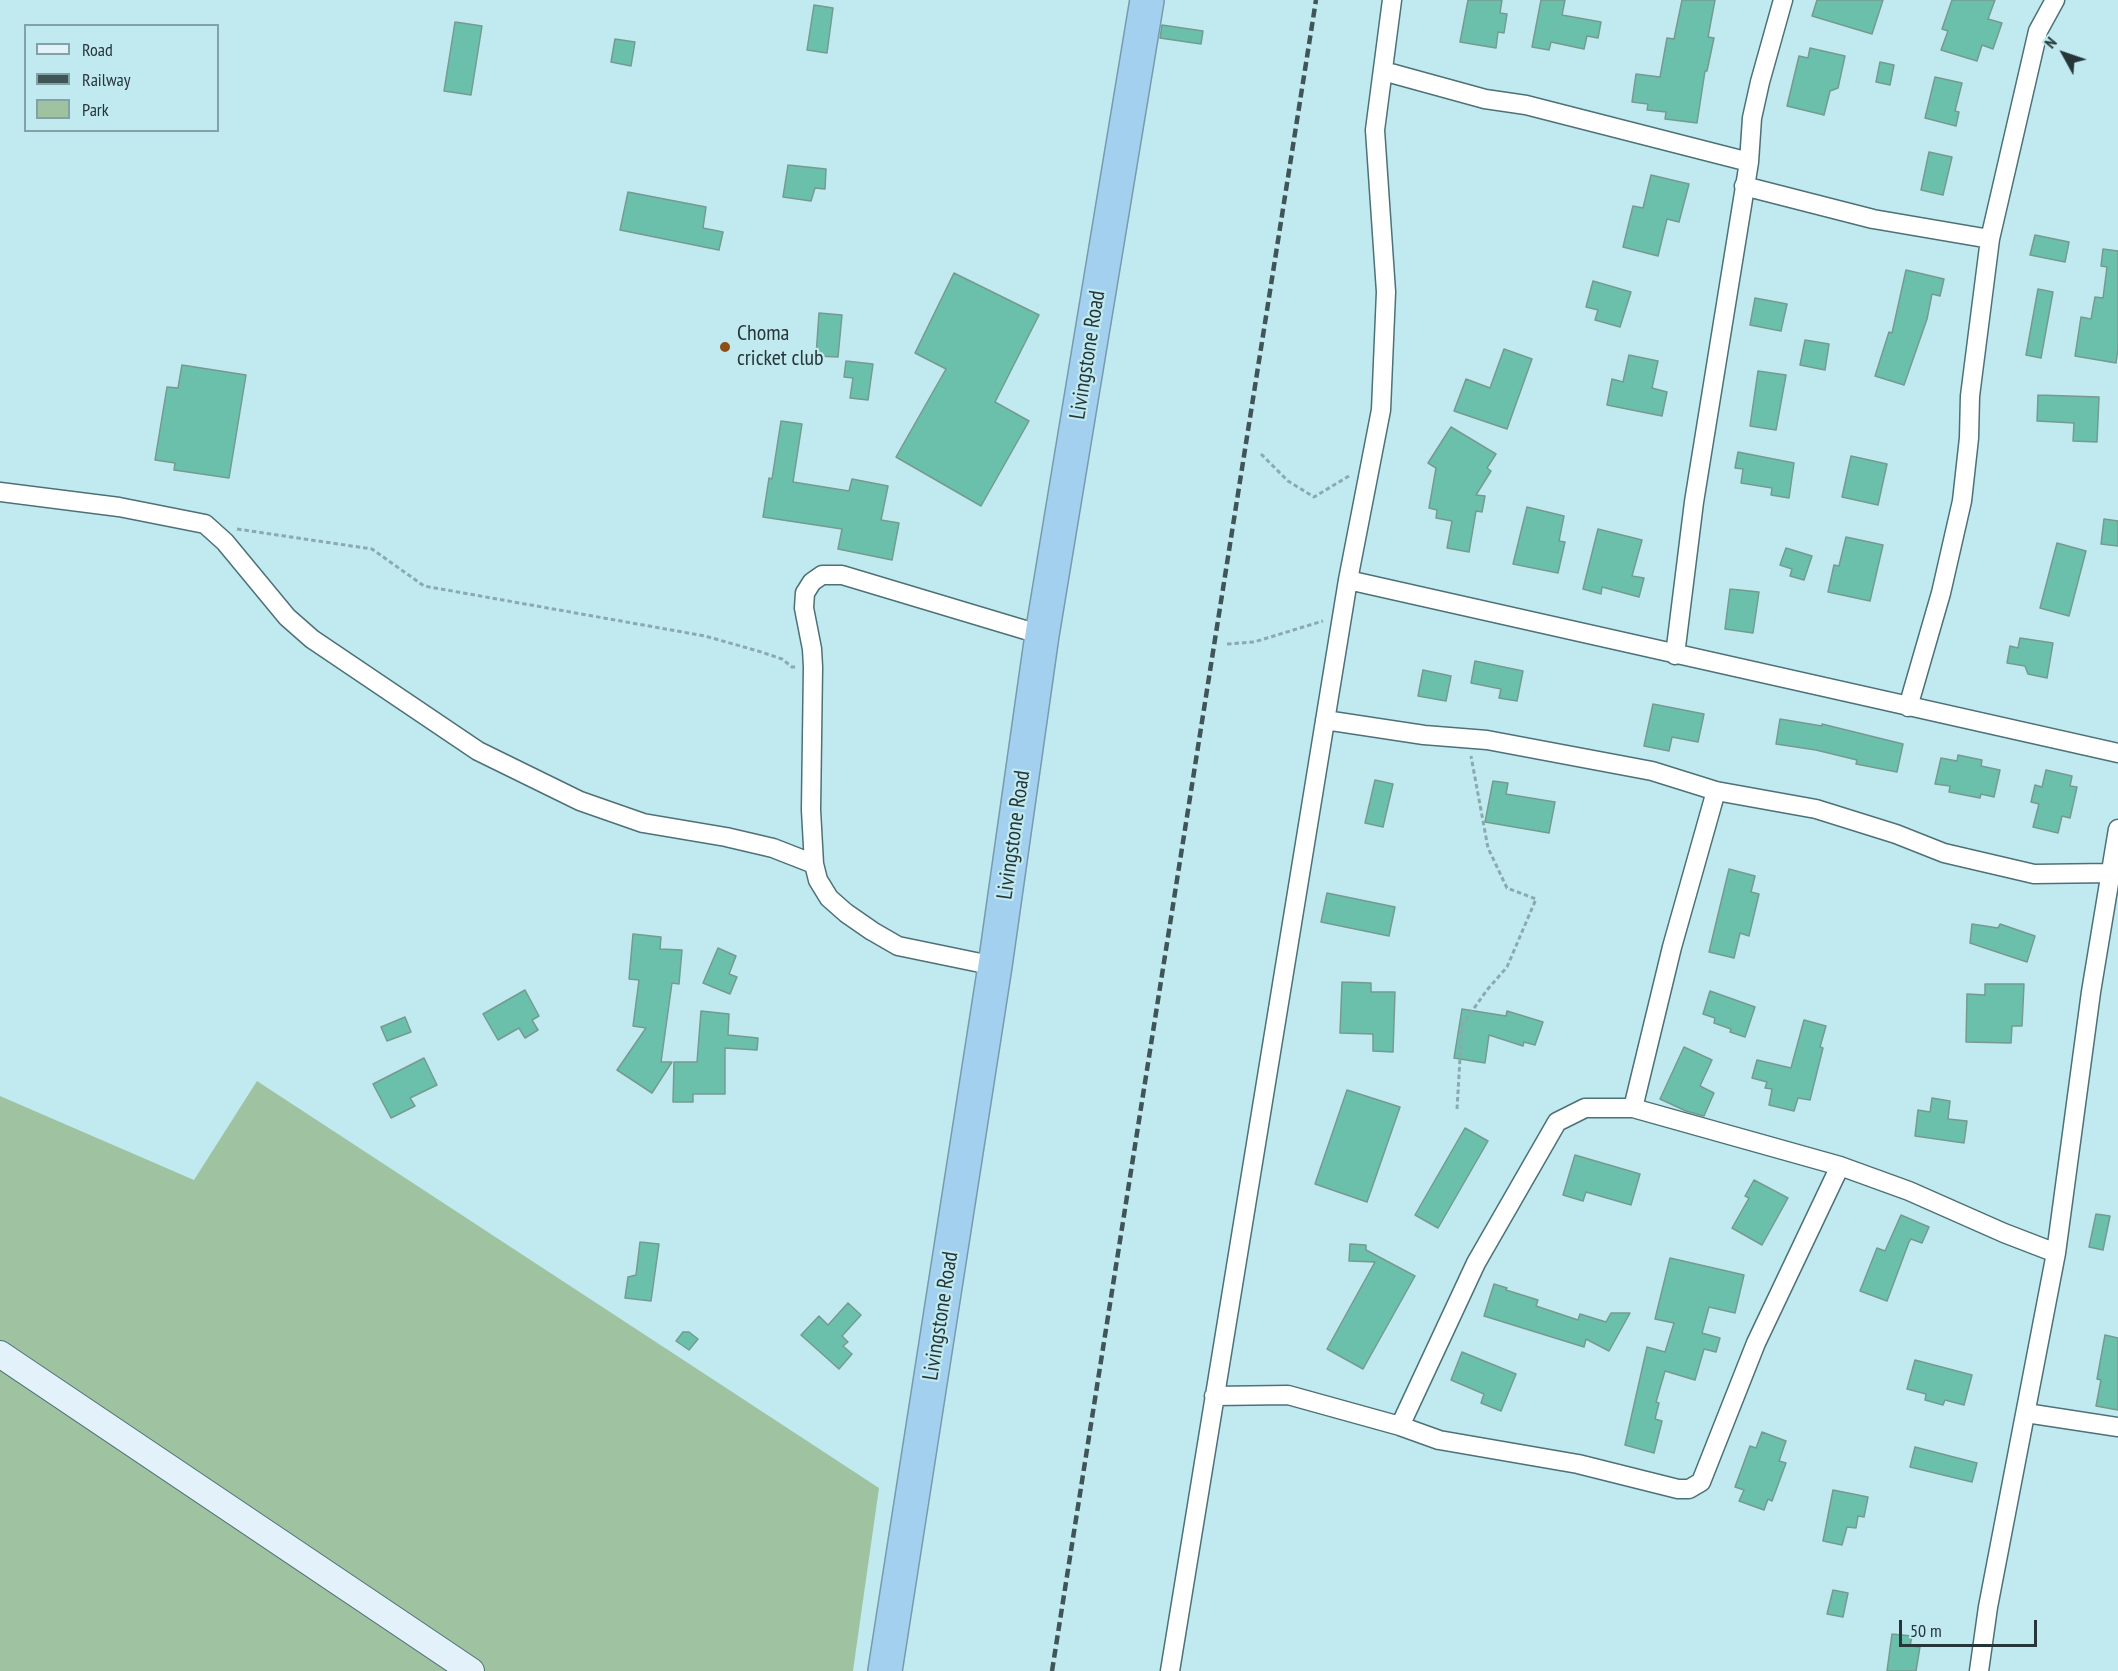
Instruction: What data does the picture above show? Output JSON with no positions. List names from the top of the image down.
{
  "streets": {
    "highway": ["Livingstone Road"]
  },
  "places": ["Choma cricket club"],
  "legend": ["Road", "Railway", "Park"],
  "scale_bar": "50 m",
  "north": "top left"
}
